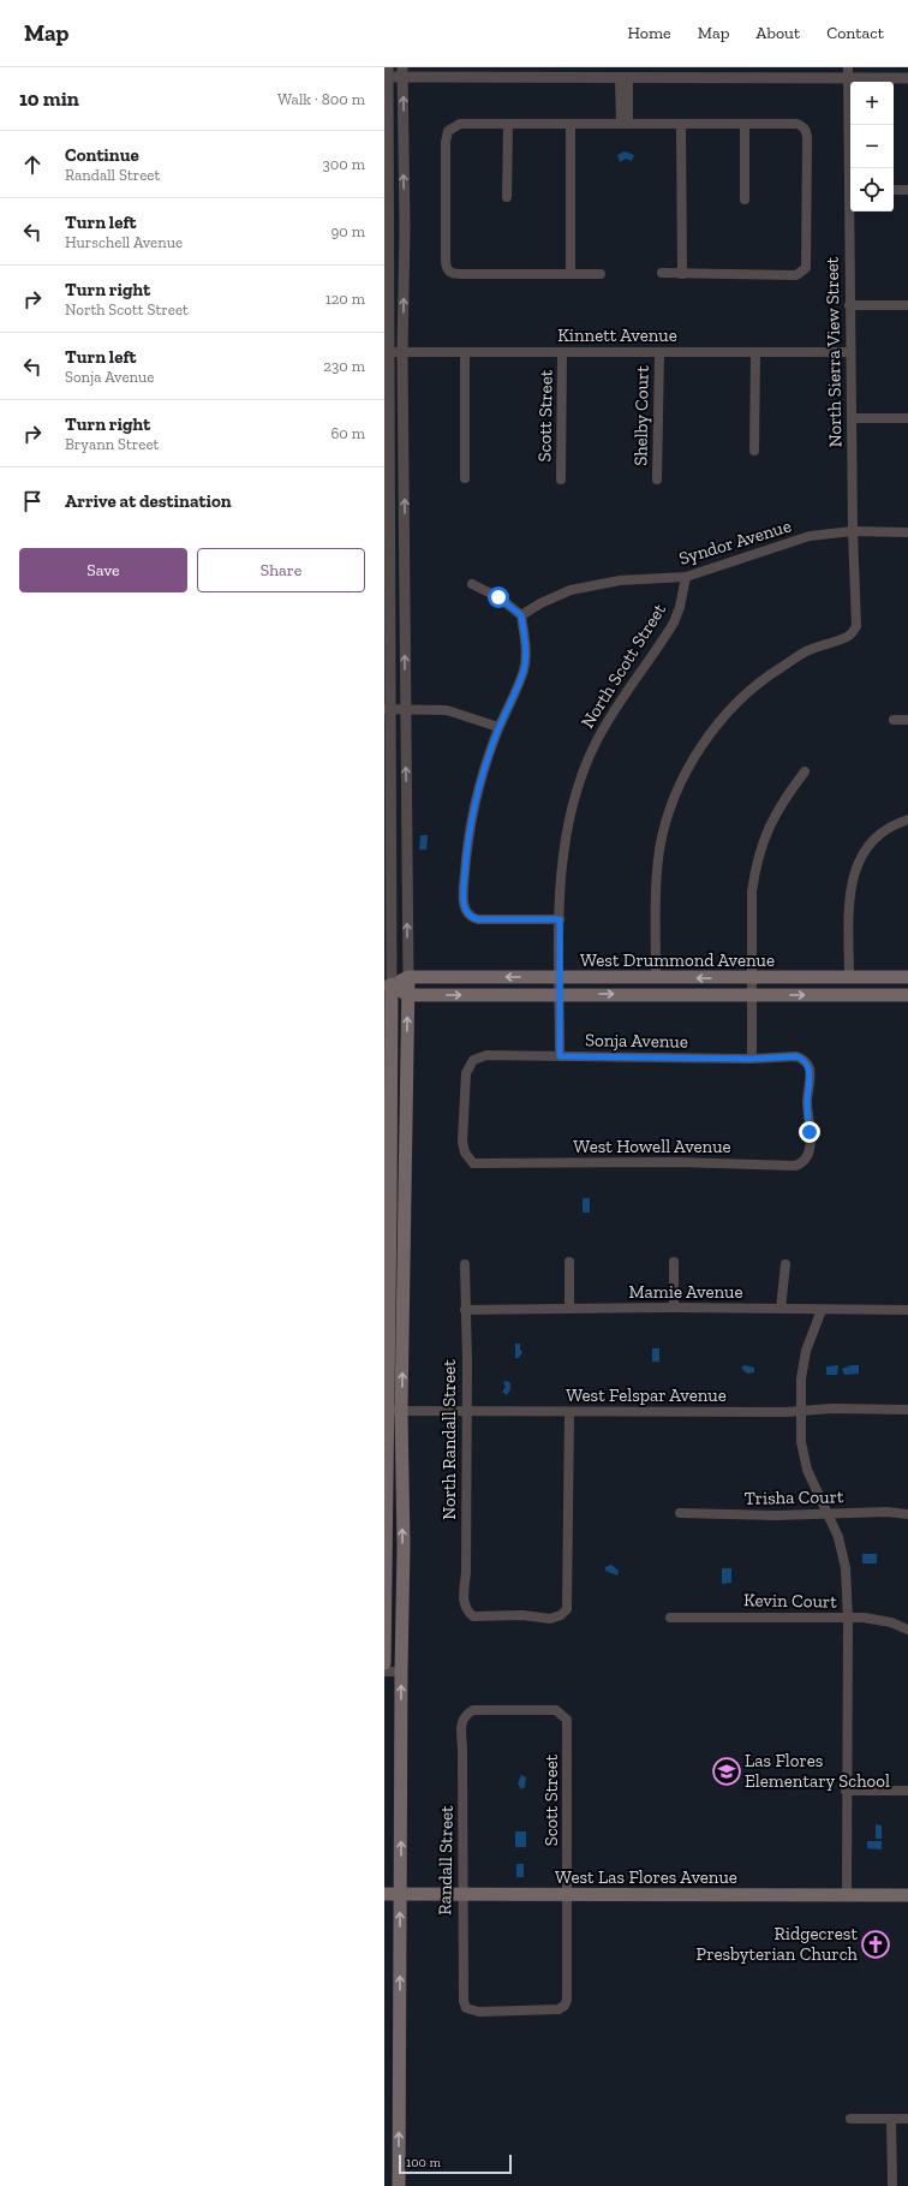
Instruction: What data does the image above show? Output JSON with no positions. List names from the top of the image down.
{
  "streets": {
    "main road": ["West Drummond Avenue", "West Las Flores Avenue"],
    "street": [
      "Kinnett Avenue",
      "North Sierra View Street",
      "Scott Street",
      "Shelby Court",
      "Syndor Avenue",
      "North Scott Street",
      "Sonja Avenue",
      "West Howell Avenue",
      "Mamie Avenue",
      "West Felspar Avenue",
      "North Randall Street",
      "Trisha Court",
      "Kevin Court",
      "Randall Street"
    ]
  },
  "crossings": [
    ["Kinnett Avenue", "North Sierra View Street"],
    ["Kinnett Avenue", "Scott Street"],
    ["Kinnett Avenue", "Shelby Court"],
    ["North Sierra View Street", "Syndor Avenue"],
    ["North Sierra View Street", "West Drummond Avenue"],
    ["Scott Street", "Randall Street"],
    ["Scott Street", "West Las Flores Avenue"],
    ["Syndor Avenue", "North Scott Street"],
    ["North Scott Street", "West Drummond Avenue"],
    ["North Scott Street", "Sonja Avenue"],
    ["Sonja Avenue", "West Howell Avenue"],
    ["Mamie Avenue", "North Randall Street"],
    ["West Felspar Avenue", "North Randall Street"],
    ["Randall Street", "West Las Flores Avenue"]
  ],
  "places": {
    "school or university": ["Las Flores Elementary School"],
    "church": ["Ridgecrest Presbyterian Church"]
  },
  "scale_bar": "100 m",
  "page": {
    "header": "Map",
    "nav": [
      "Home",
      "Map",
      "About",
      "Contact"
    ],
    "heading": ["10 min", "Walk · 800 m"],
    "map_buttons": ["+", "−"],
    "list": [
      ["Continue", "Randall Street", "300 m"],
      ["Turn left", "Hurschell Avenue", "90 m"],
      ["Turn right", "North Scott Street", "120 m"],
      ["Turn left", "Sonja Avenue", "230 m"],
      ["Turn right", "Bryann Street", "60 m"],
      "Arrive at destination"
    ],
    "buttons": ["Save", "Share"],
    "scale": "100 m"
  }
}
